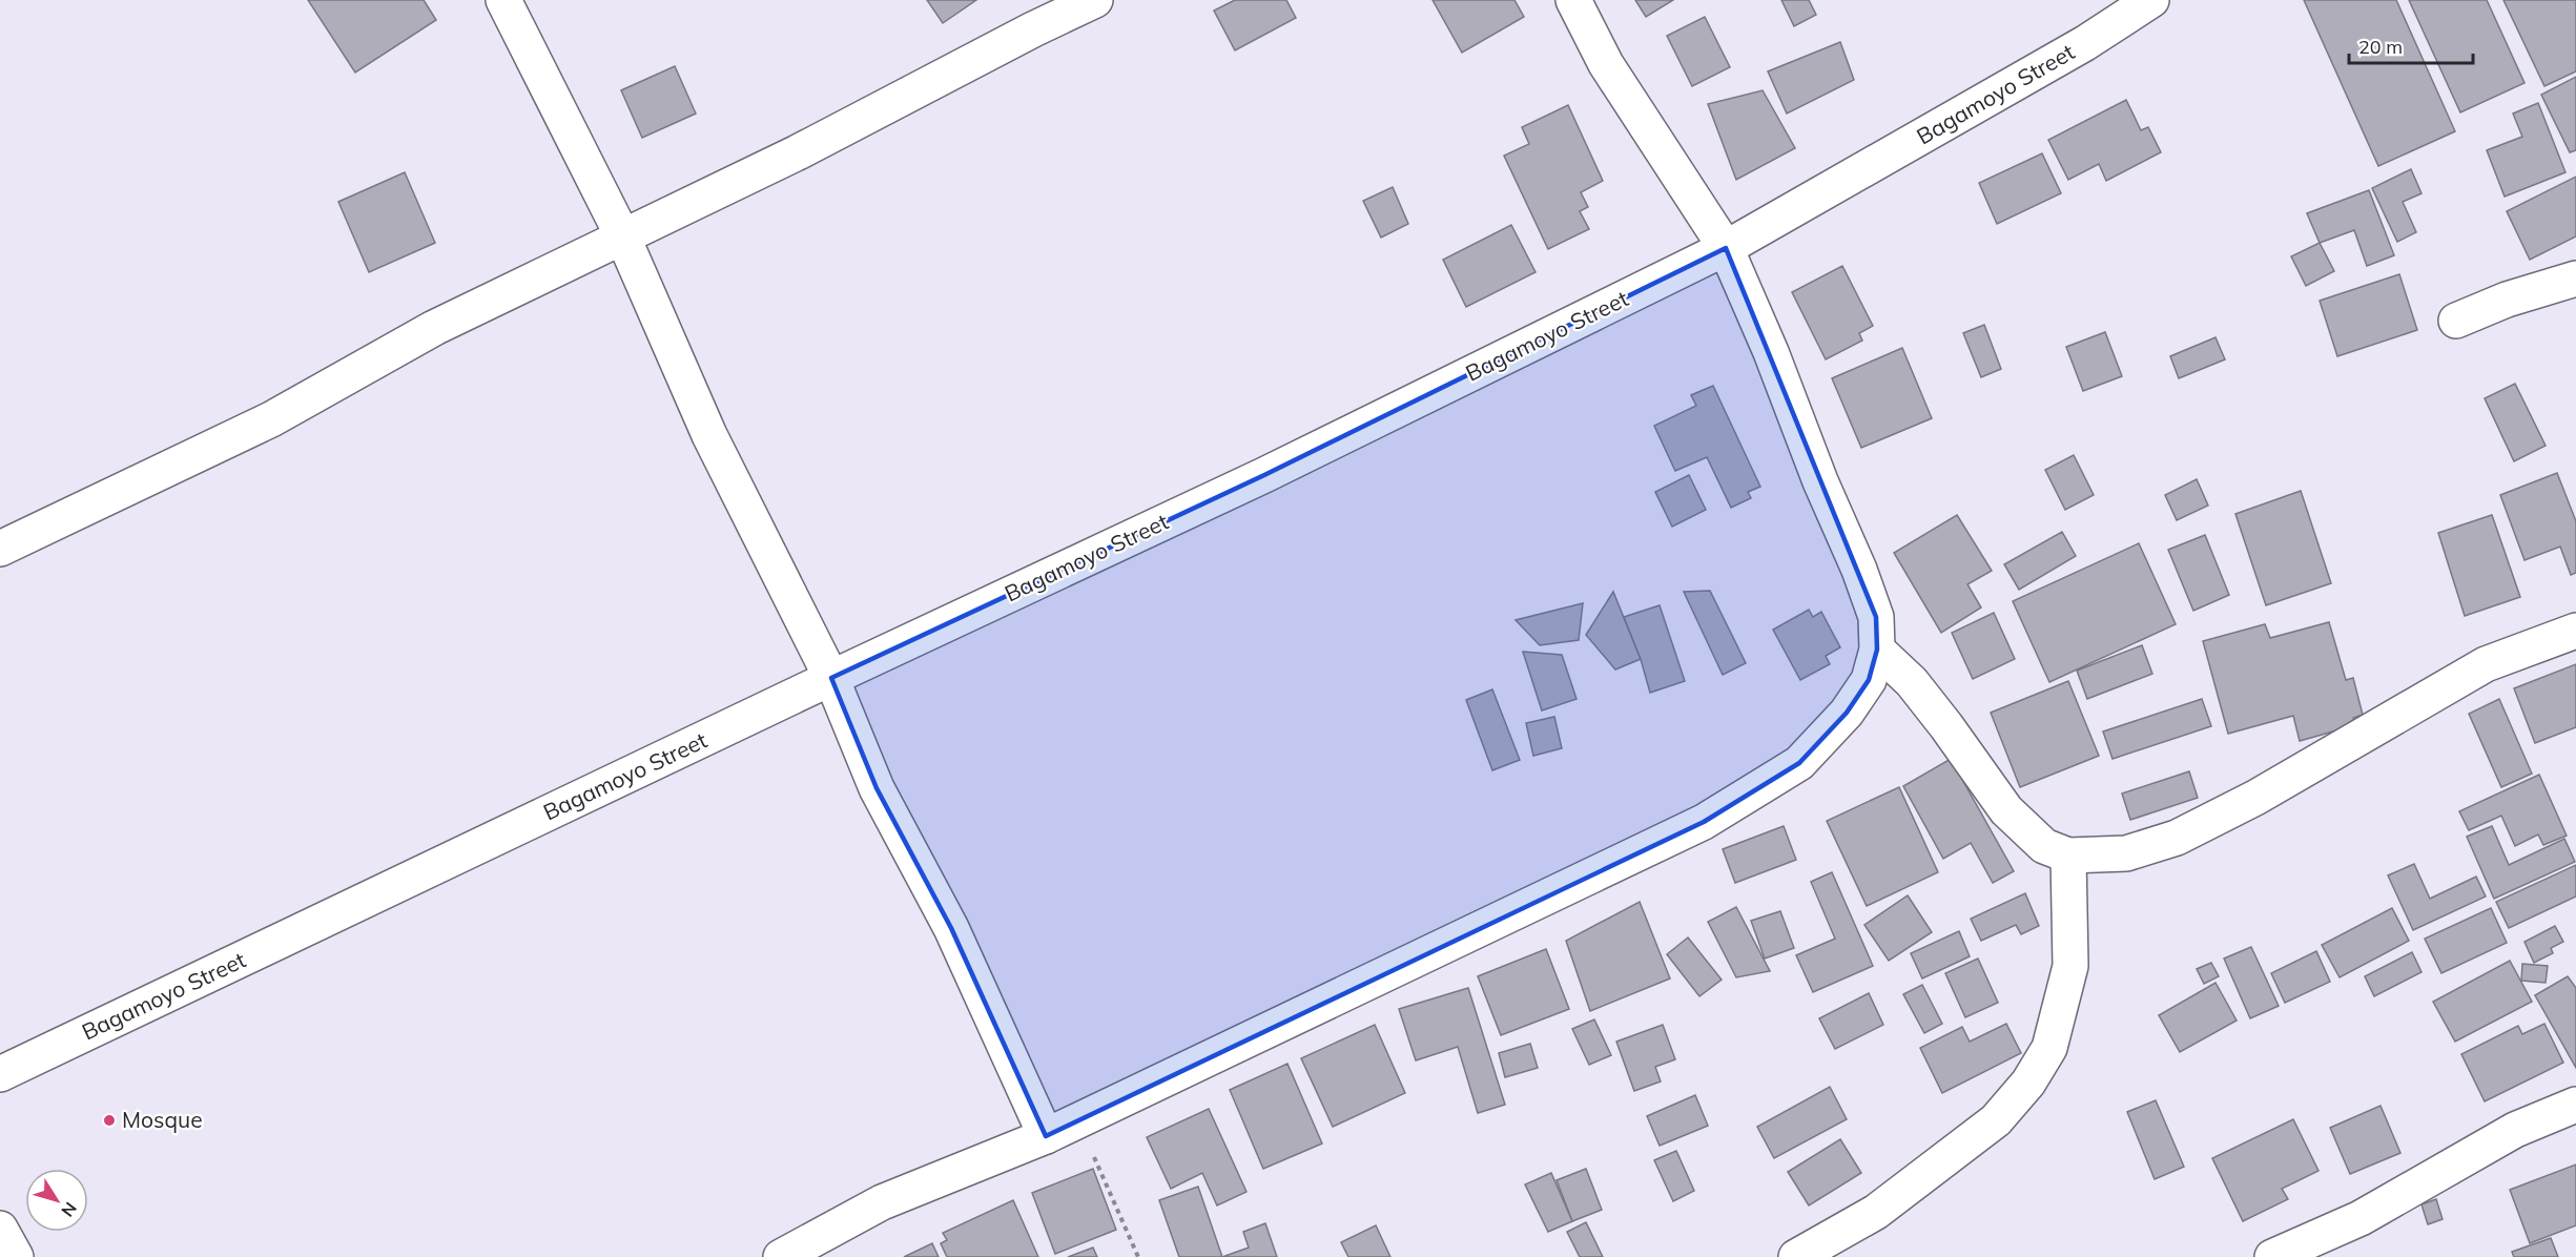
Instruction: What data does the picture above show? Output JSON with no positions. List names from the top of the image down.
{
  "streets": {
    "street": ["Bagamoyo Street"]
  },
  "places": ["Mosque"],
  "scale_bar": "20 m",
  "north": "bottom right"
}
